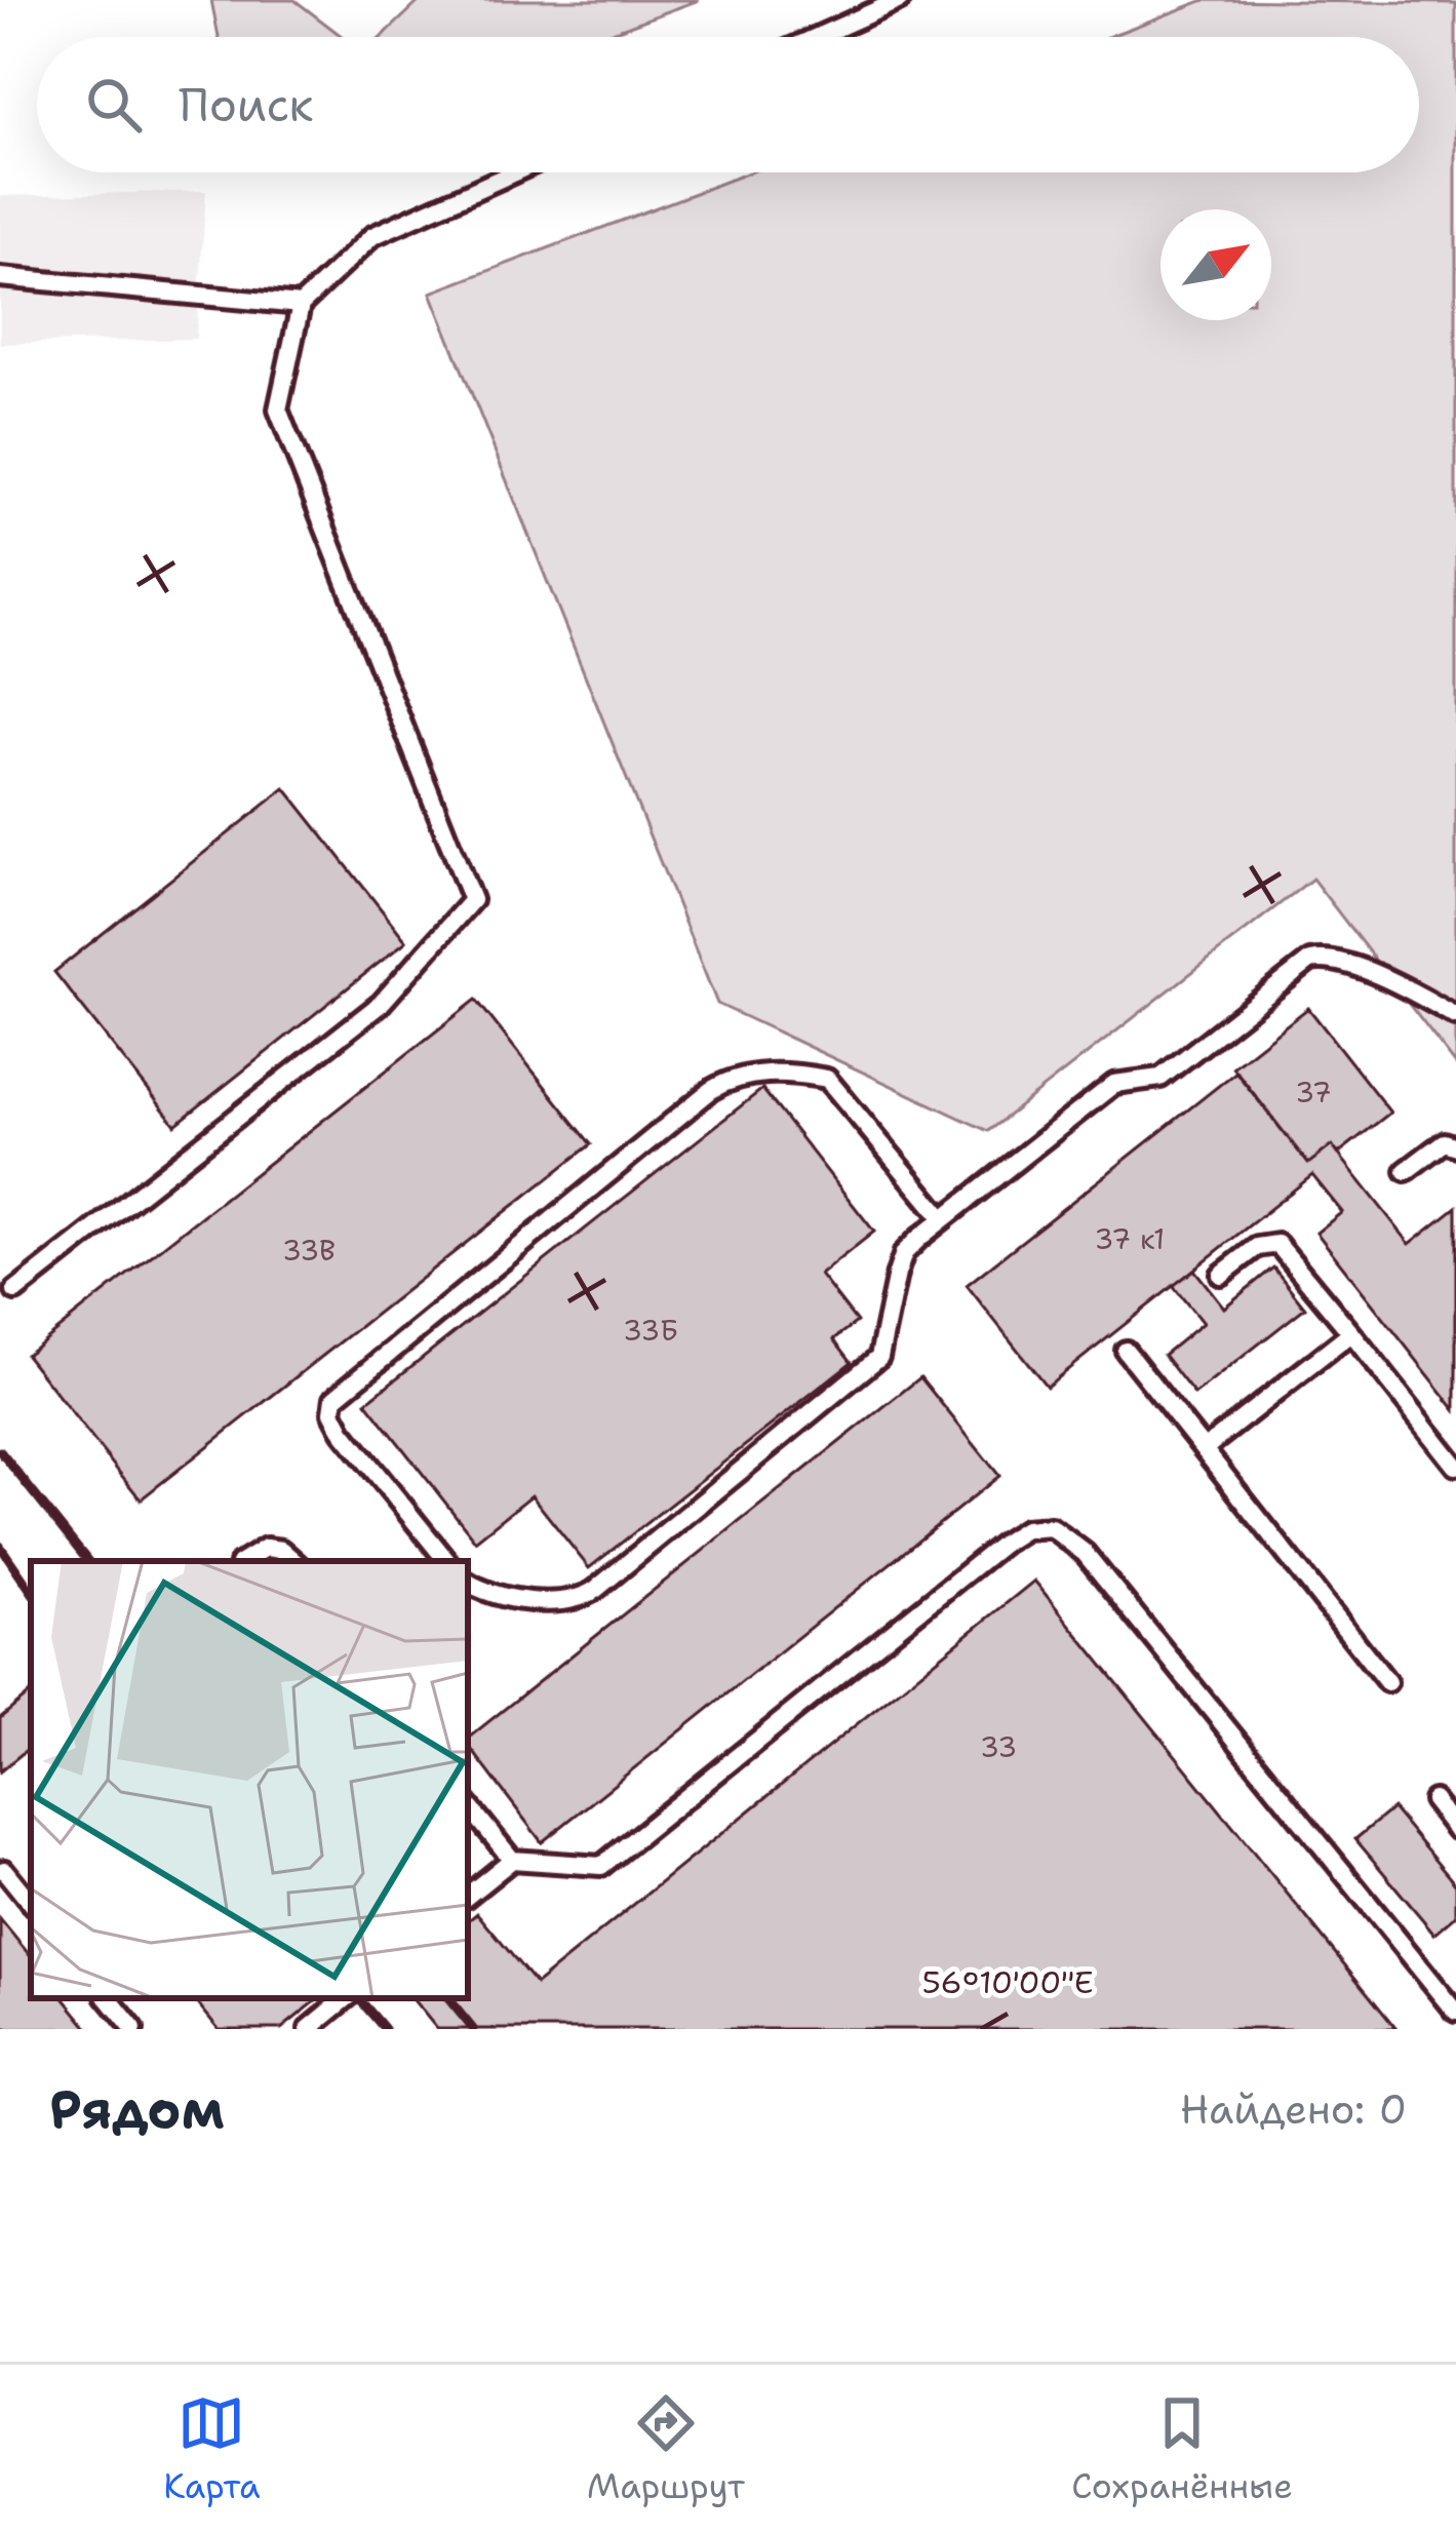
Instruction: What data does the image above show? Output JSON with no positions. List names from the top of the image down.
{
  "house_numbers": [
    "37",
    "37 к1",
    "33В",
    "33Б",
    "33"
  ],
  "north": "top right",
  "page": {
    "search": "Поиск",
    "heading": ["Рядом", "Найдено: 0"],
    "nav": ["Карта", "Маршрут", "Сохранённые"]
  },
  "coordinates": ["56°10'00\"E"]
}
